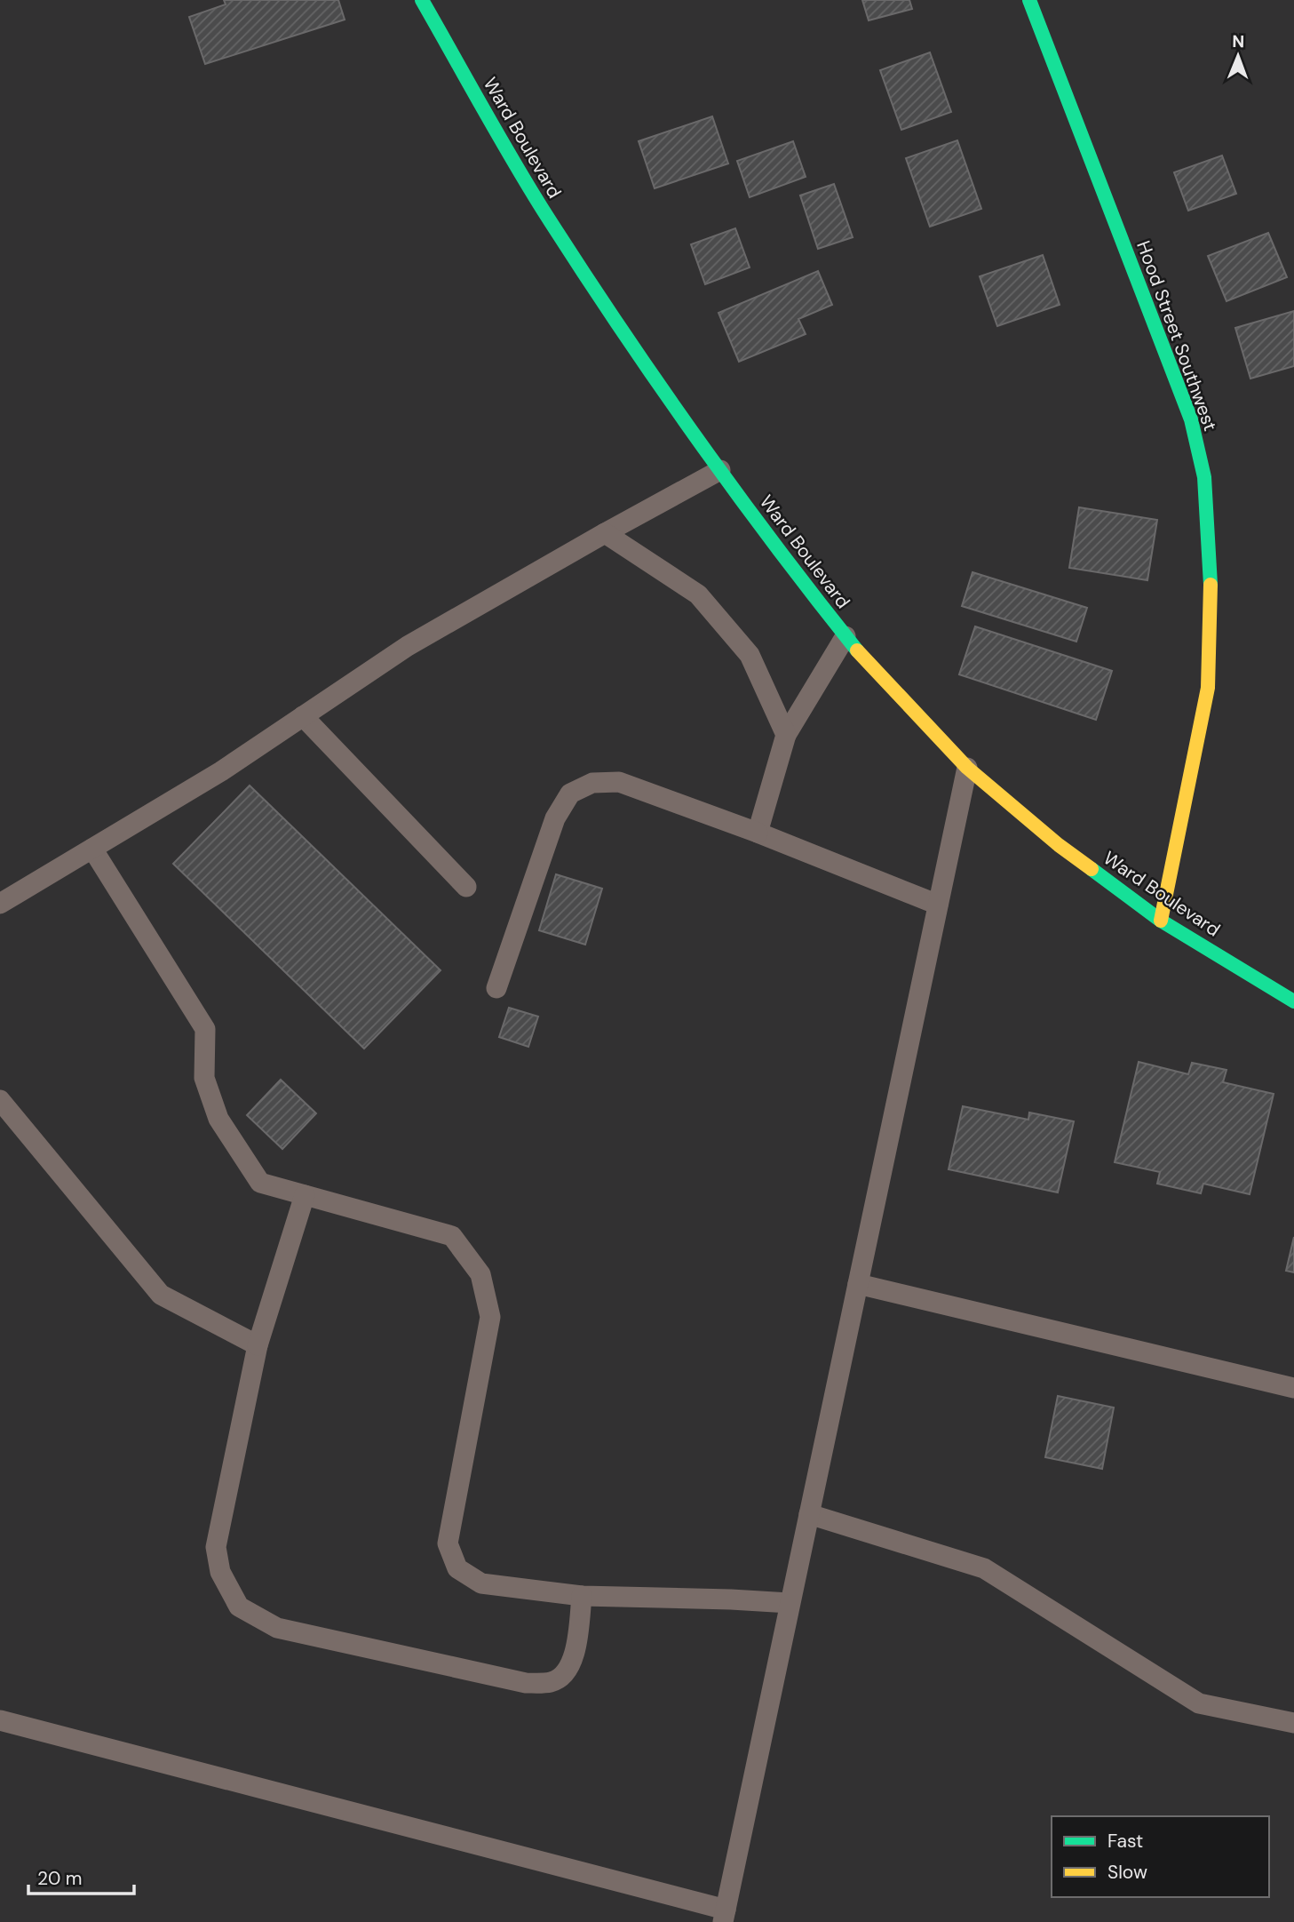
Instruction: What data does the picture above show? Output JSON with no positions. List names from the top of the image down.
{
  "streets": {
    "main road": ["Ward Boulevard", "Hood Street Southwest"]
  },
  "crossings": [
    ["Ward Boulevard", "Hood Street Southwest"]
  ],
  "legend": ["Fast", "Slow"],
  "scale_bar": "20 m",
  "north": "top"
}
